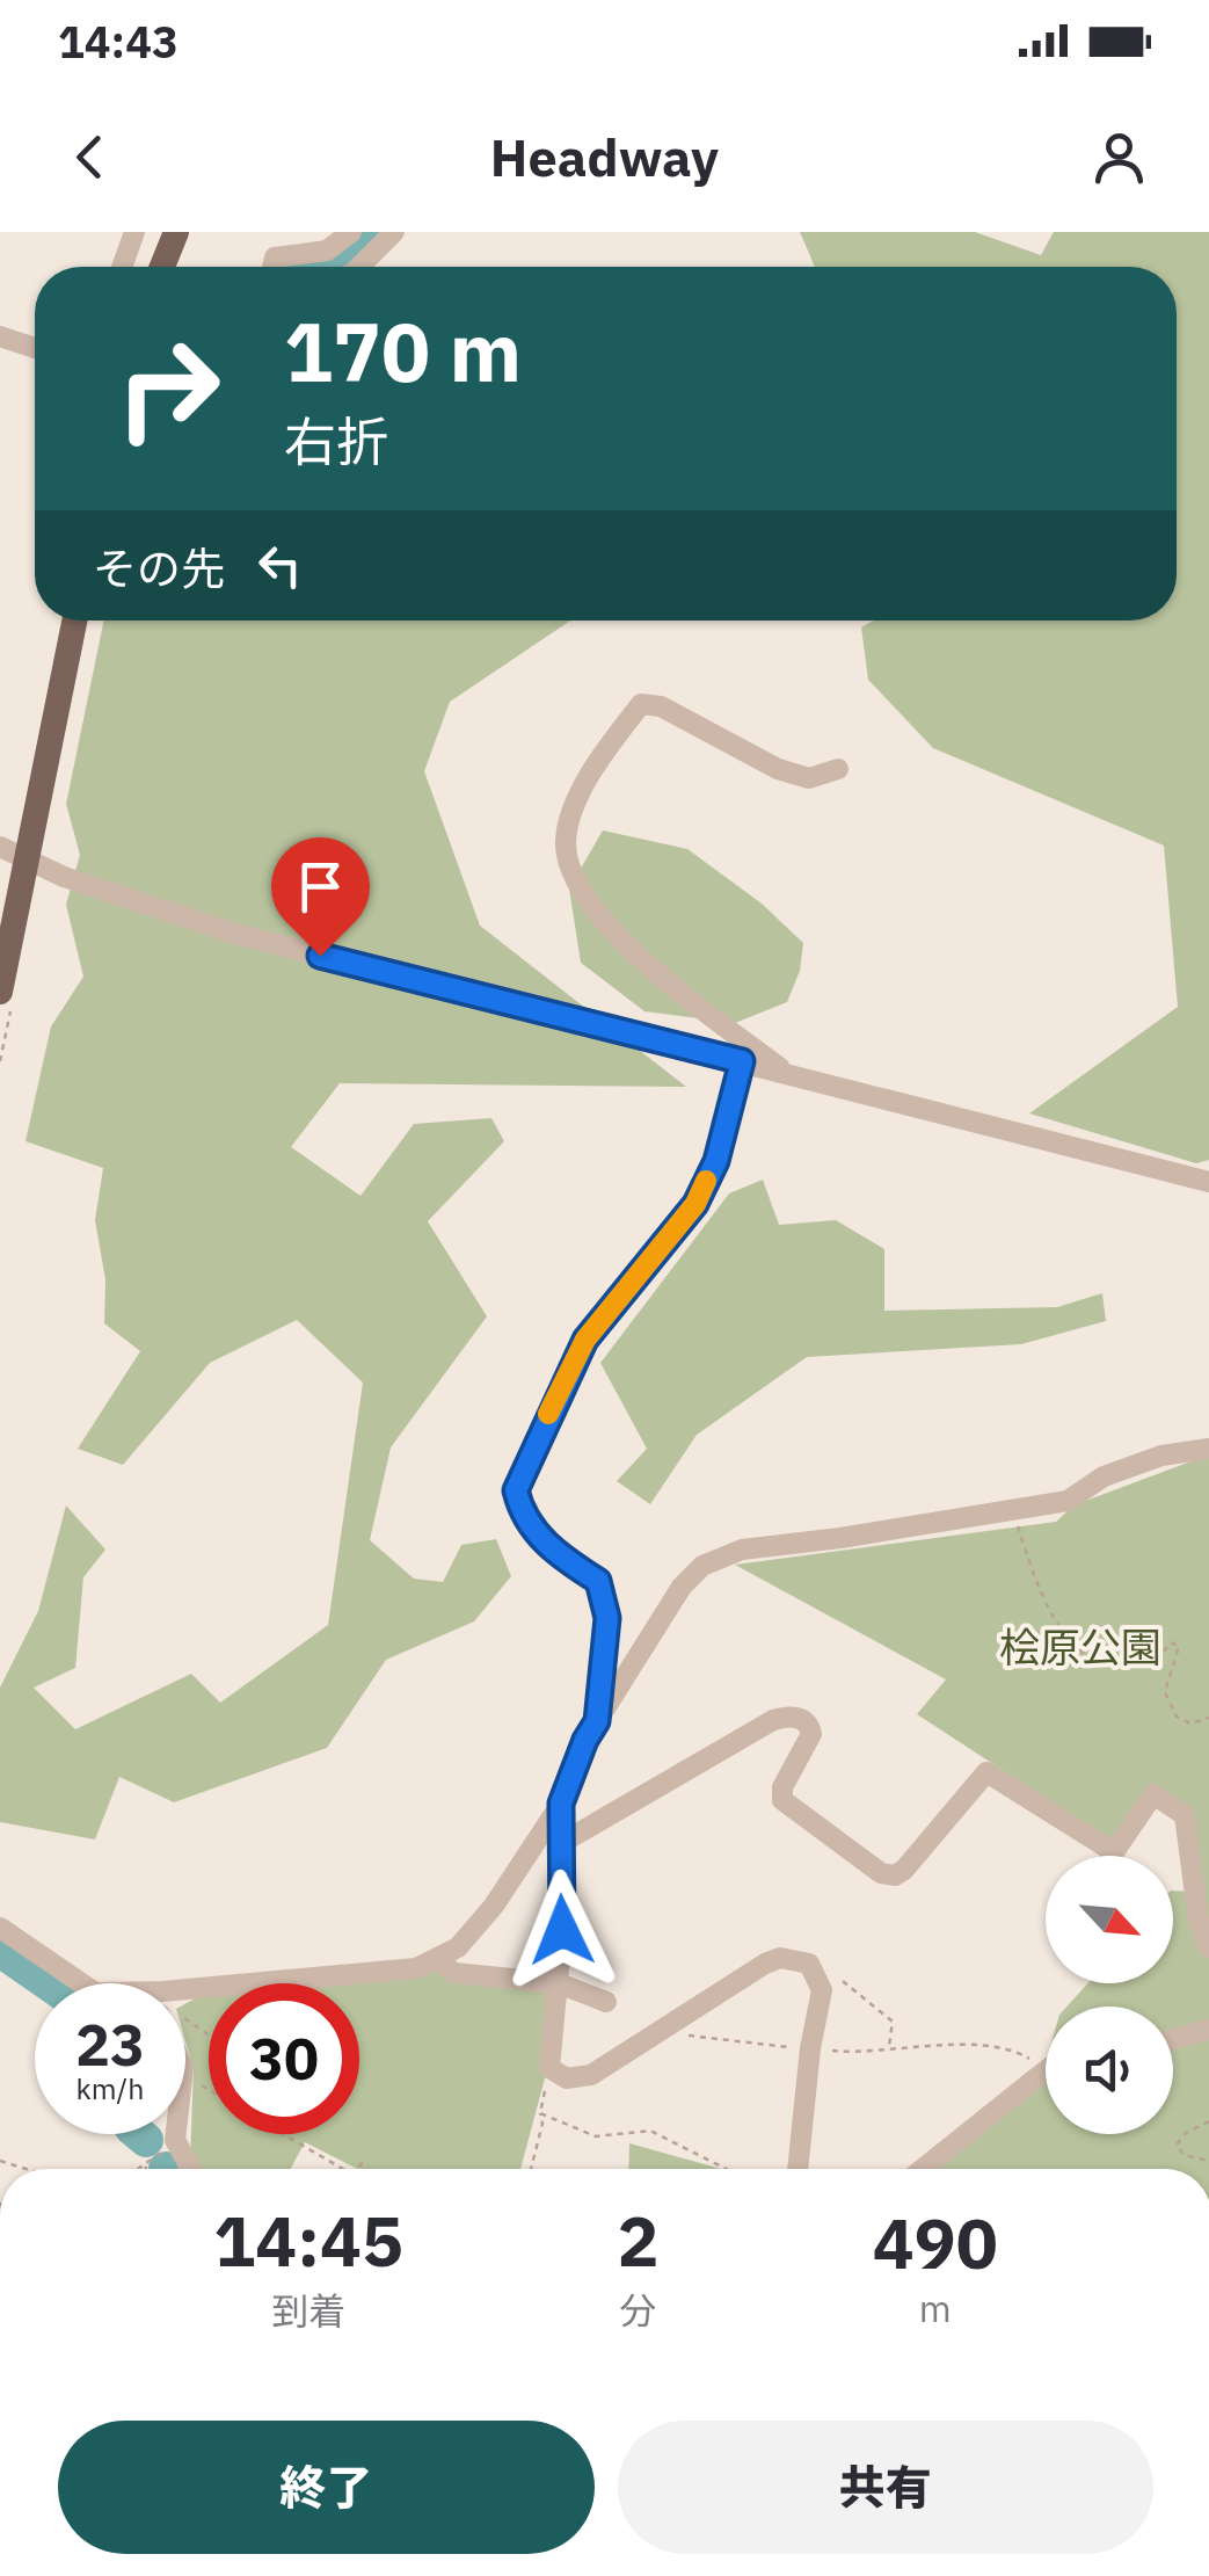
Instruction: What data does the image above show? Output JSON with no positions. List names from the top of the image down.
{
  "parks": ["桧原公園"],
  "north": "bottom right",
  "page": {
    "status": "14:43",
    "header": "Headway",
    "turn": ["170 m", "右折"],
    "then": "その先",
    "speed": "23 km/h",
    "limit": "30",
    "eta": [
      "14:45",
      "到着",
      "2",
      "分",
      "490",
      "m"
    ],
    "buttons": ["終了", "共有"]
  }
}
